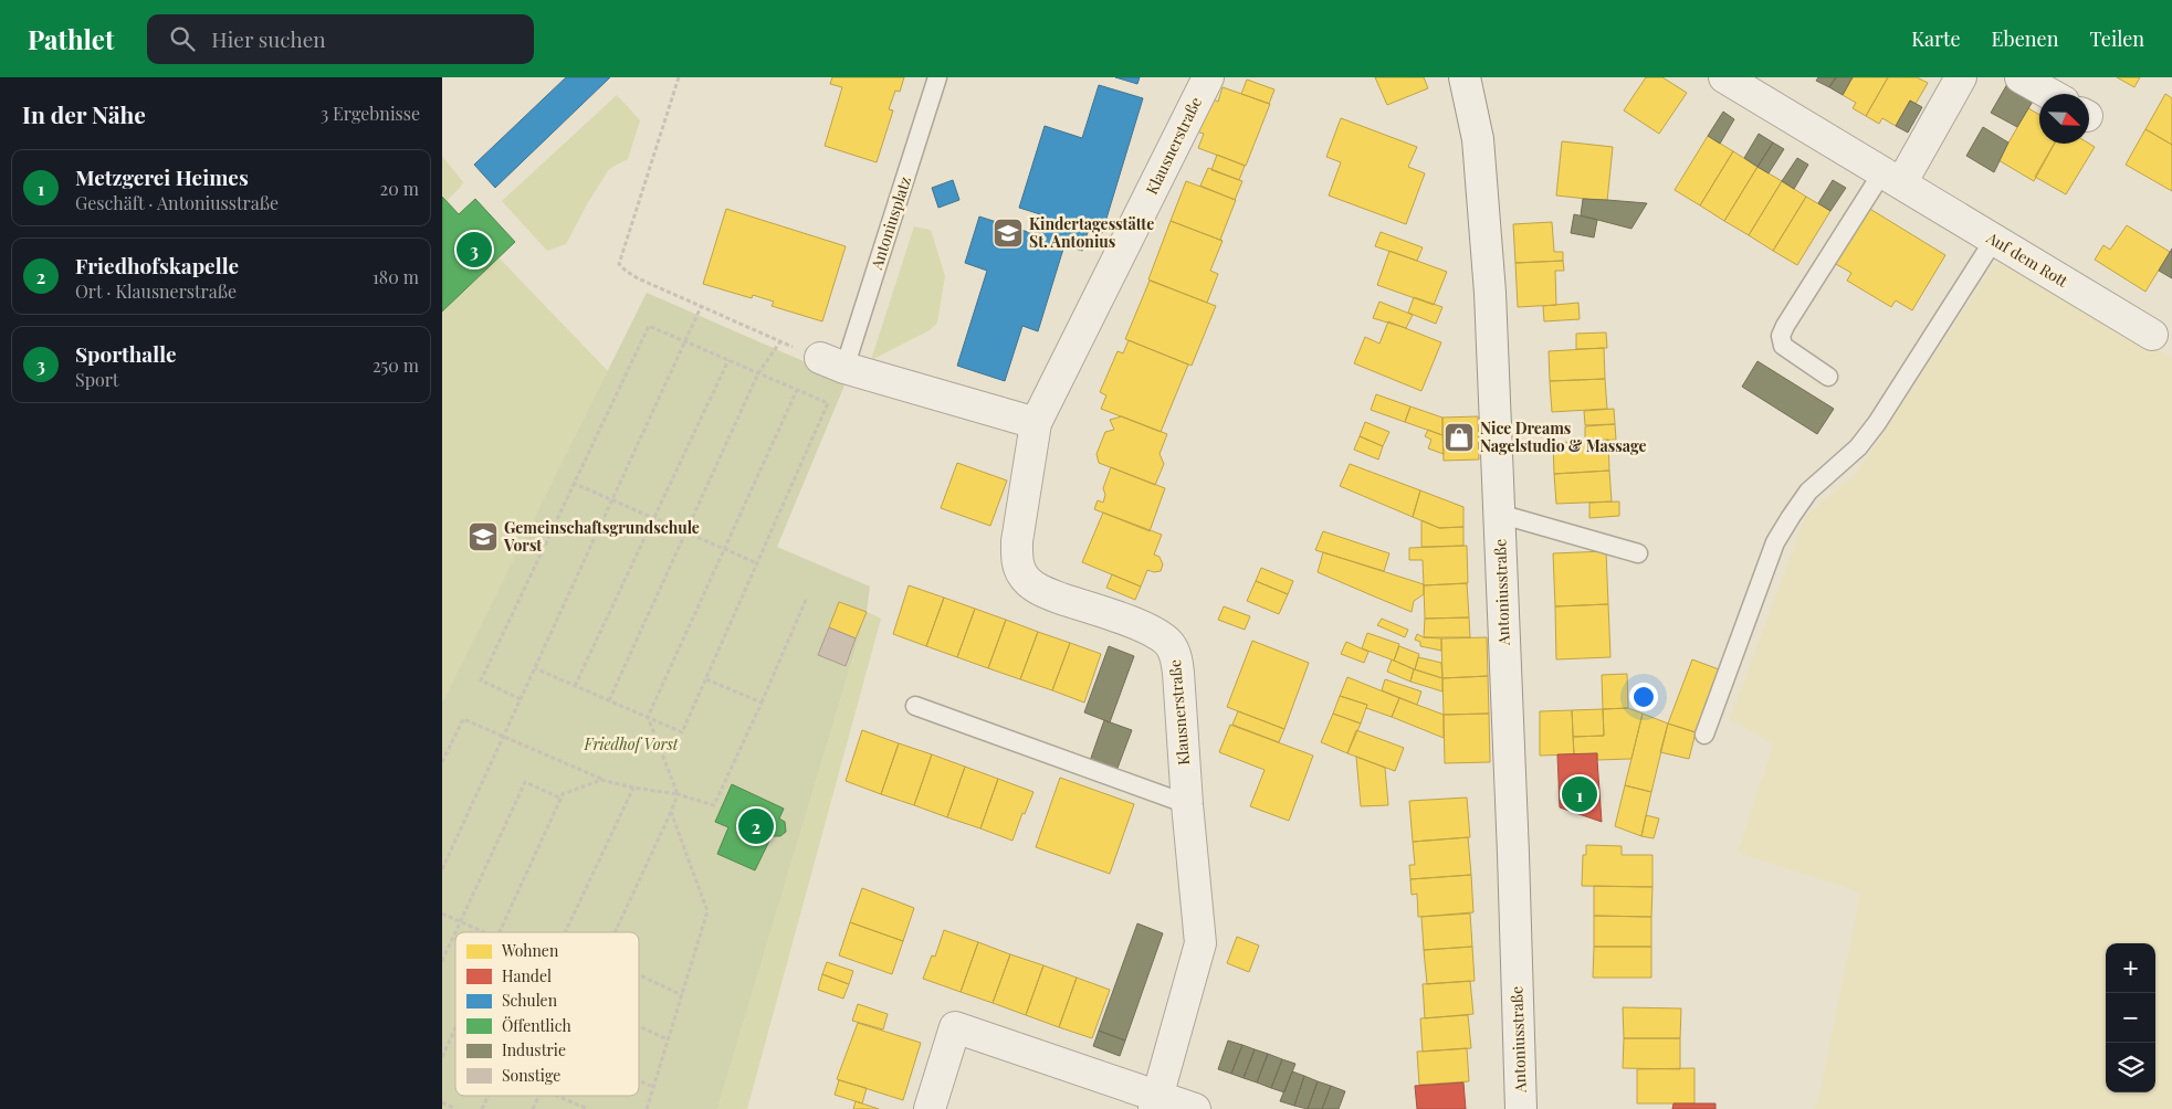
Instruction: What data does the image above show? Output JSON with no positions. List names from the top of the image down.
{
  "streets": {
    "street": ["Klausnerstraße", "Auf dem Rott", "Antoniusstraße"],
    "lane": ["Antoniusplatz"]
  },
  "parks": ["Friedhof Vorst"],
  "places": {
    "school or university": ["Kindertagesstätte St. Antonius", "Gemeinschaftsgrundschule Vorst"],
    "shop": ["Nice Dreams Nagelstudio & Massage"]
  },
  "legend": [
    "Wohnen",
    "Handel",
    "Schulen",
    "Öffentlich",
    "Industrie",
    "Sonstige"
  ],
  "north": "bottom right",
  "page": {
    "header": "Pathlet",
    "search": "Hier suchen",
    "nav": ["Karte", "Ebenen", "Teilen"],
    "heading": ["In der Nähe", "3 Ergebnisse"],
    "list": [
      {
        "mark": "1",
        "name": "Metzgerei Heimes",
        "note": "Geschäft · Antoniusstraße",
        "value": "20 m"
      },
      {
        "mark": "2",
        "name": "Friedhofskapelle",
        "note": "Ort · Klausnerstraße",
        "value": "180 m"
      },
      {
        "mark": "3",
        "name": "Sporthalle",
        "note": "Sport",
        "value": "250 m"
      }
    ],
    "pins": ["3", "1", "2"],
    "map_buttons": ["+", "−"]
  }
}
